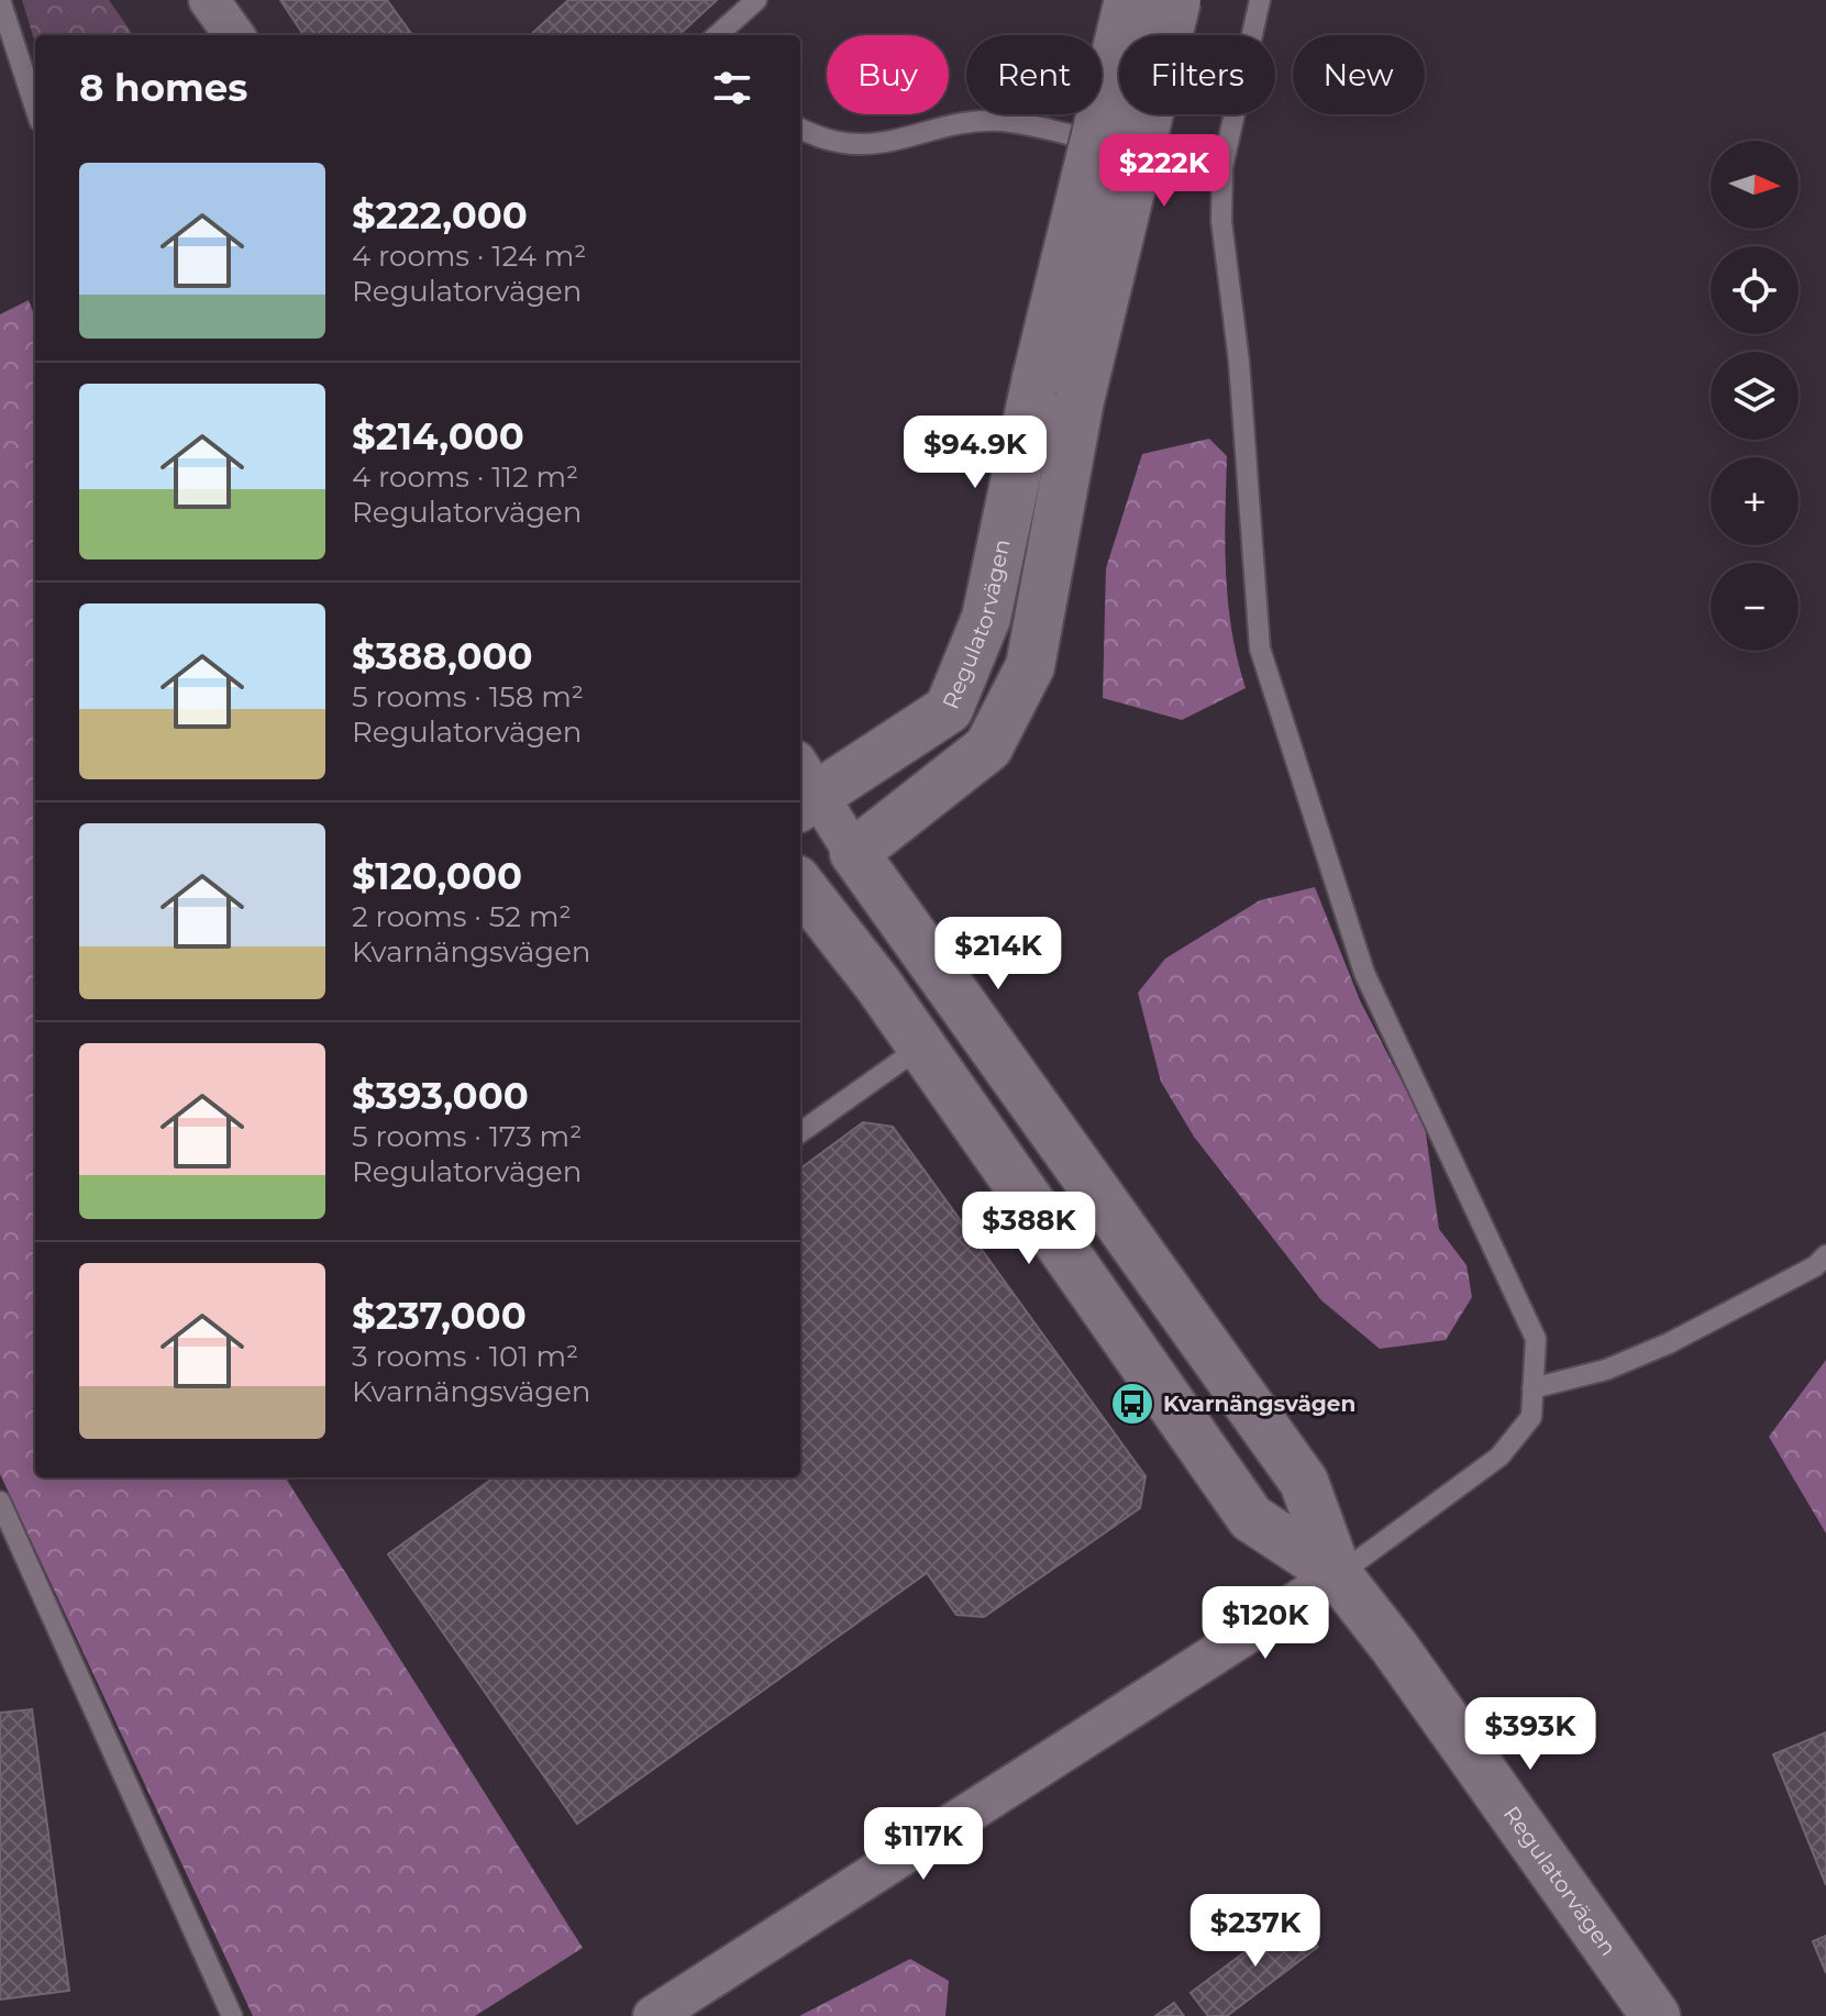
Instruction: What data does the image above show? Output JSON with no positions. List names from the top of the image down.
{
  "streets": {
    "street": ["Regulatorvägen"]
  },
  "places": {
    "bus stop": ["Kvarnängsvägen"]
  },
  "north": "right",
  "page": {
    "chip": [
      "Buy",
      "Rent",
      "Filters",
      "New"
    ],
    "heading": "8 homes",
    "price": [
      "$222K",
      "$94.9K",
      "$214K",
      "$388K",
      "$120K",
      "$393K",
      "$117K",
      "$237K"
    ],
    "map_buttons": ["+", "−"],
    "list": [
      {
        "name": "$222,000",
        "note": "4 rooms · 124 m² · Regulatorvägen"
      },
      {
        "name": "$214,000",
        "note": "4 rooms · 112 m² · Regulatorvägen"
      },
      {
        "name": "$388,000",
        "note": "5 rooms · 158 m² · Regulatorvägen"
      },
      {
        "name": "$120,000",
        "note": "2 rooms · 52 m² · Kvarnängsvägen"
      },
      {
        "name": "$393,000",
        "note": "5 rooms · 173 m² · Regulatorvägen"
      },
      {
        "name": "$237,000",
        "note": "3 rooms · 101 m² · Kvarnängsvägen"
      }
    ]
  }
}
